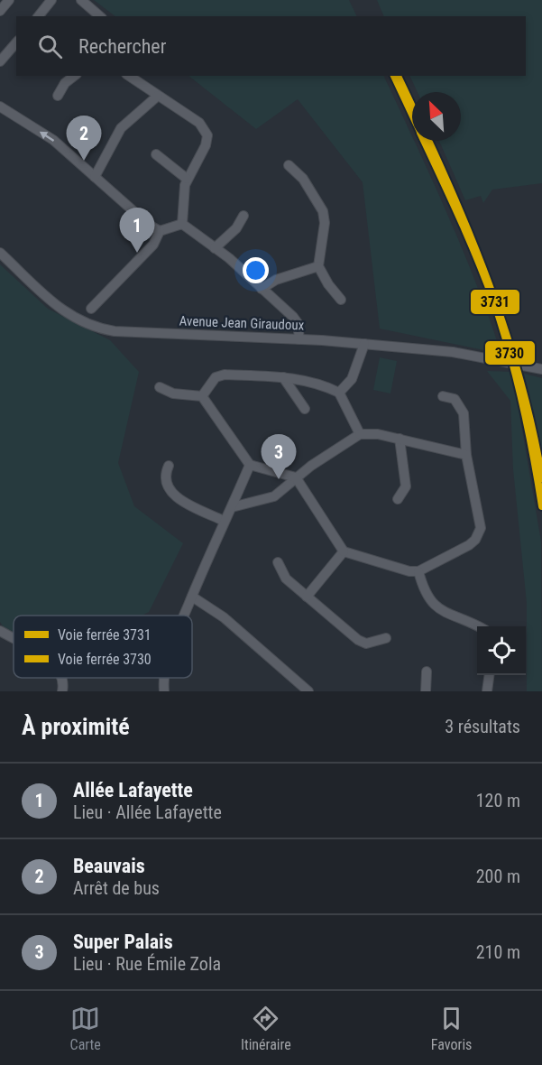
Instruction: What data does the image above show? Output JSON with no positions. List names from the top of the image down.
{
  "streets": {
    "street": ["Avenue Jean Giraudoux"]
  },
  "lines": ["rail line 3731", "rail line 3730"],
  "legend": ["Voie ferrée 3731", "Voie ferrée 3730"],
  "north": "top left",
  "page": {
    "search": "Rechercher",
    "pins": ["2", "1", "3"],
    "heading": ["À proximité", "3 résultats"],
    "list": [
      {
        "mark": "1",
        "name": "Allée Lafayette",
        "note": "Lieu · Allée Lafayette",
        "value": "120 m"
      },
      {
        "mark": "2",
        "name": "Beauvais",
        "note": "Arrêt de bus",
        "value": "200 m"
      },
      {
        "mark": "3",
        "name": "Super Palais",
        "note": "Lieu · Rue Émile Zola",
        "value": "210 m"
      }
    ],
    "nav": ["Carte", "Itinéraire", "Favoris"]
  }
}
